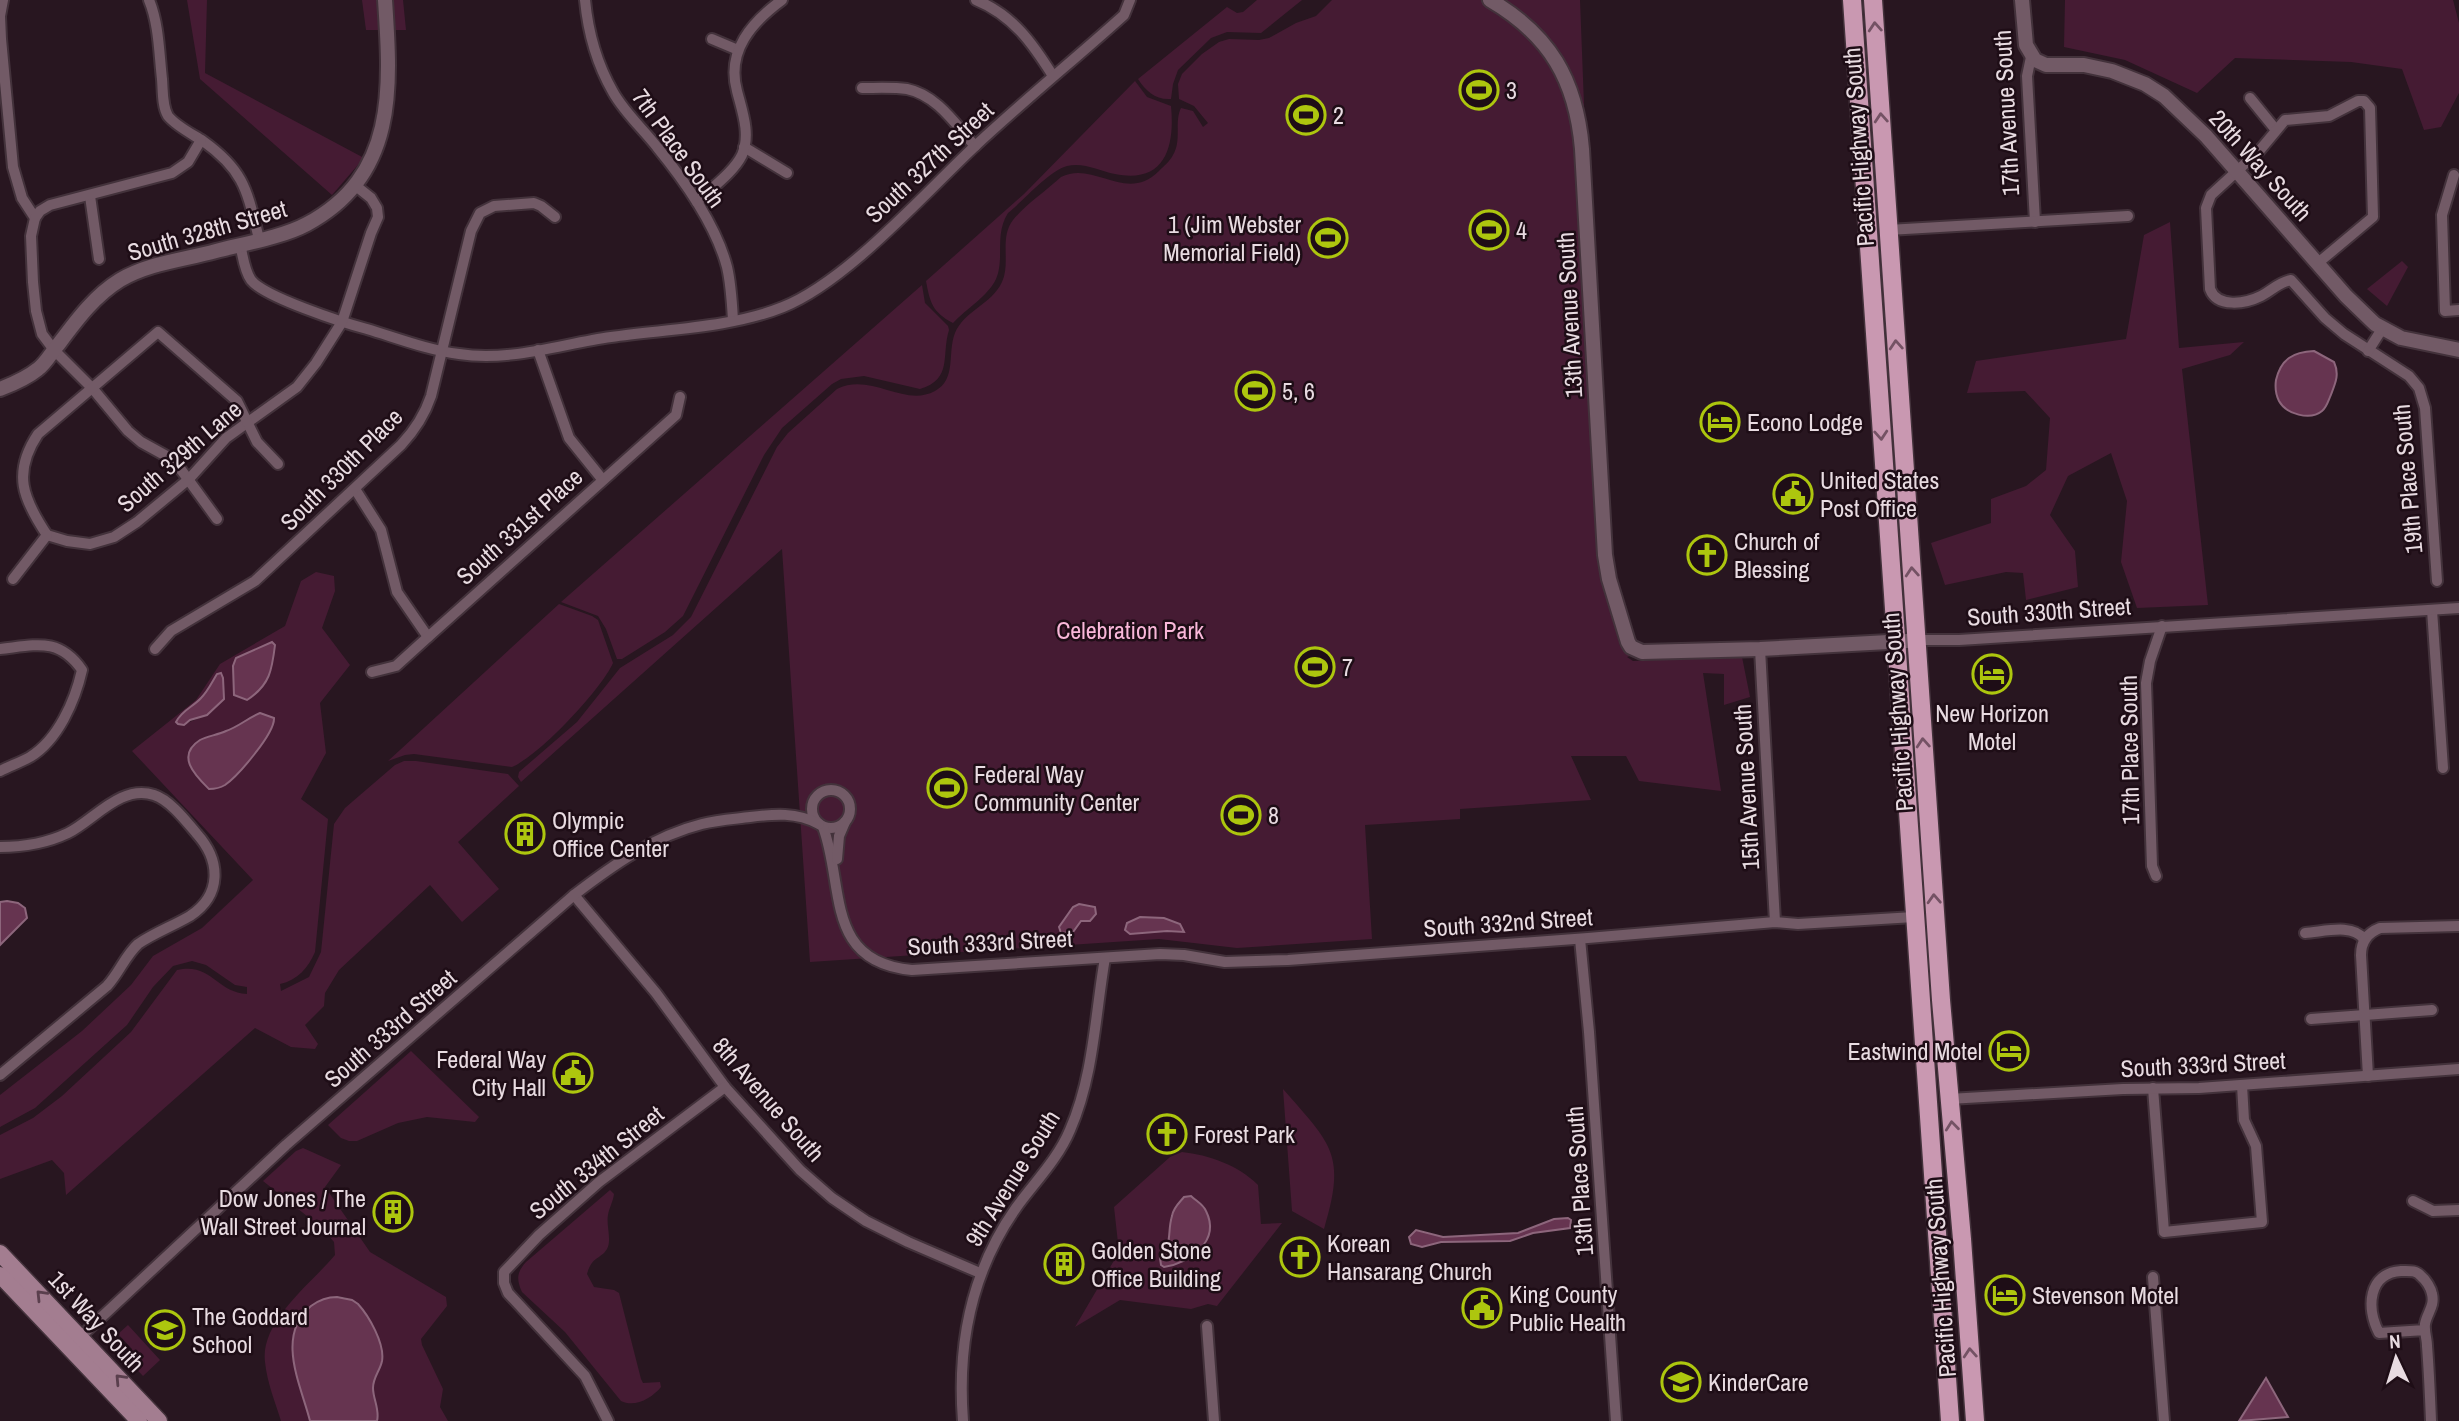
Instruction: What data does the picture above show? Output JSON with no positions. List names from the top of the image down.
{
  "streets": {
    "main road": ["Pacific Highway South", "1st Way South"],
    "street": [
      "17th Avenue South",
      "7th Place South",
      "South 327th Street",
      "20th Way South",
      "South 328th Street",
      "13th Avenue South",
      "South 329th Lane",
      "South 330th Place",
      "19th Place South",
      "South 331st Place",
      "South 330th Street",
      "17th Place South",
      "15th Avenue South",
      "South 332nd Street",
      "South 333rd Street",
      "8th Avenue South",
      "South 334th Street",
      "9th Avenue South",
      "13th Place South"
    ]
  },
  "crossings": [
    ["17th Avenue South", "20th Way South"],
    ["Pacific Highway South", "South 330th Street"],
    ["Pacific Highway South", "South 332nd Street"],
    ["Pacific Highway South", "South 333rd Street"],
    ["7th Place South", "South 327th Street"],
    ["20th Way South", "19th Place South"],
    ["South 328th Street", "South 329th Lane"],
    ["13th Avenue South", "South 330th Street"],
    ["South 330th Street", "17th Place South"],
    ["South 330th Street", "15th Avenue South"],
    ["15th Avenue South", "South 332nd Street"],
    ["South 332nd Street", "South 333rd Street"],
    ["South 332nd Street", "9th Avenue South"],
    ["South 332nd Street", "13th Place South"],
    ["South 333rd Street", "8th Avenue South"],
    ["South 333rd Street", "9th Avenue South"],
    ["South 333rd Street", "1st Way South"],
    ["8th Avenue South", "South 334th Street"],
    ["8th Avenue South", "9th Avenue South"]
  ],
  "parks": ["Celebration Park"],
  "places": {
    "sports": [
      "3",
      "2",
      "4",
      "1 (Jim Webster Memorial Field)",
      "5, 6",
      "7",
      "Federal Way Community Center",
      "8"
    ],
    "hotel": [
      "Econo Lodge",
      "New Horizon Motel",
      "Eastwind Motel",
      "Stevenson Motel"
    ],
    "public building": ["United States Post Office", "Federal Way City Hall", "King County Public Health"],
    "church": ["Church of Blessing", "Forest Park", "Korean Hansarang Church"],
    "building": ["Olympic Office Center", "Dow Jones / The Wall Street Journal", "Golden Stone Office Building"],
    "school or university": ["The Goddard School", "KinderCare"]
  },
  "north": "top"
}
